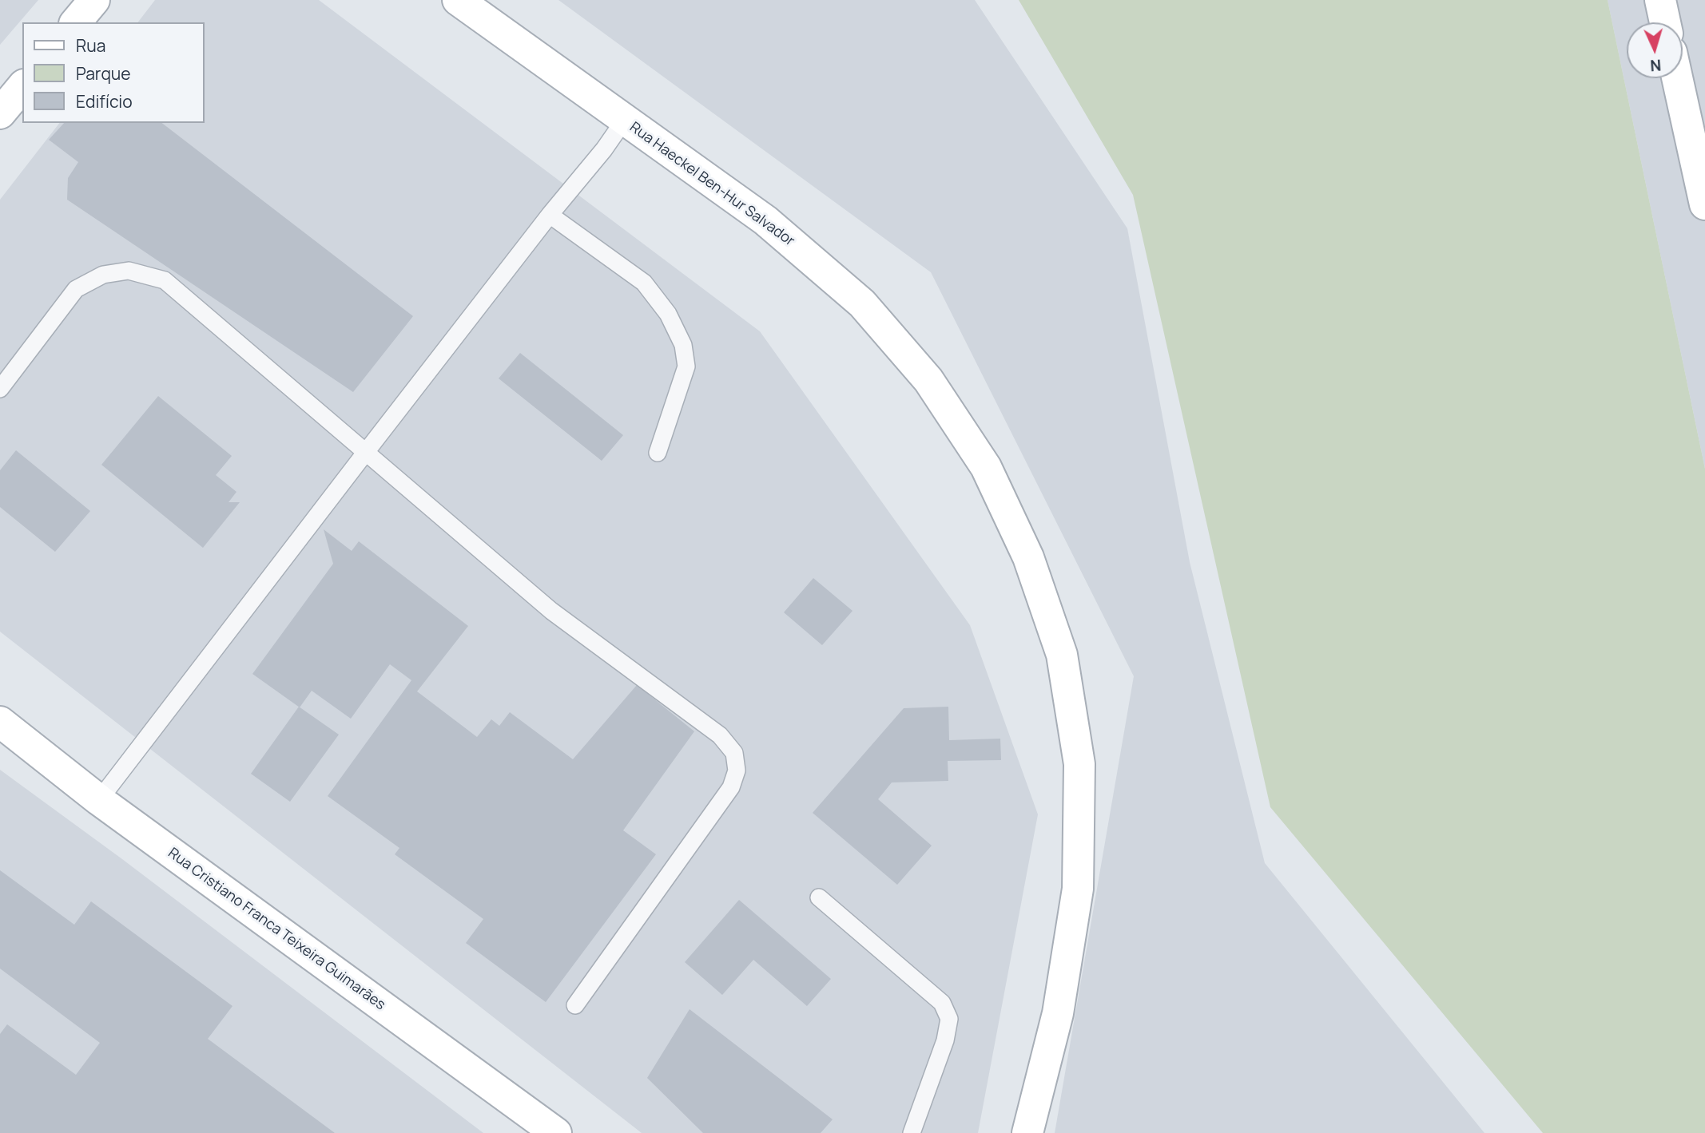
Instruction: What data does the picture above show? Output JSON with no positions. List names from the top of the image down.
{
  "streets": {
    "street": ["Rua Haeckel Ben-Hur Salvador", "Rua Cristiano Franca Teixeira Guimarães"]
  },
  "legend": ["Rua", "Parque", "Edifício"],
  "north": "bottom"
}
